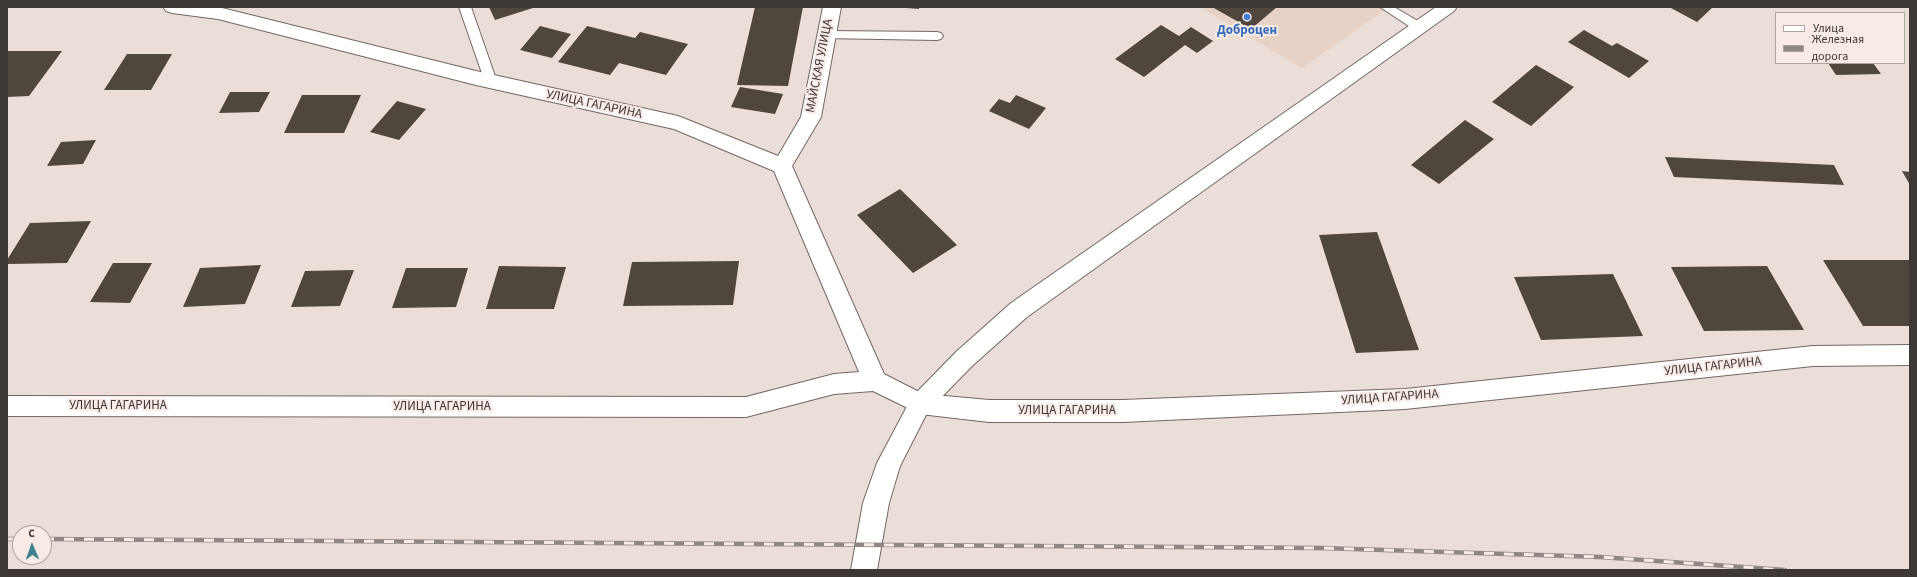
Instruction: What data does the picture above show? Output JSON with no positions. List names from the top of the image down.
{
  "streets": {
    "street": ["МАЙСКАЯ УЛИЦА", "УЛИЦА ГАГАРИНА"]
  },
  "crossings": [
    ["МАЙСКАЯ УЛИЦА", "УЛИЦА ГАГАРИНА"]
  ],
  "places": ["Доброцен"],
  "legend": ["Улица", "Железная дорога"],
  "north": "top"
}
